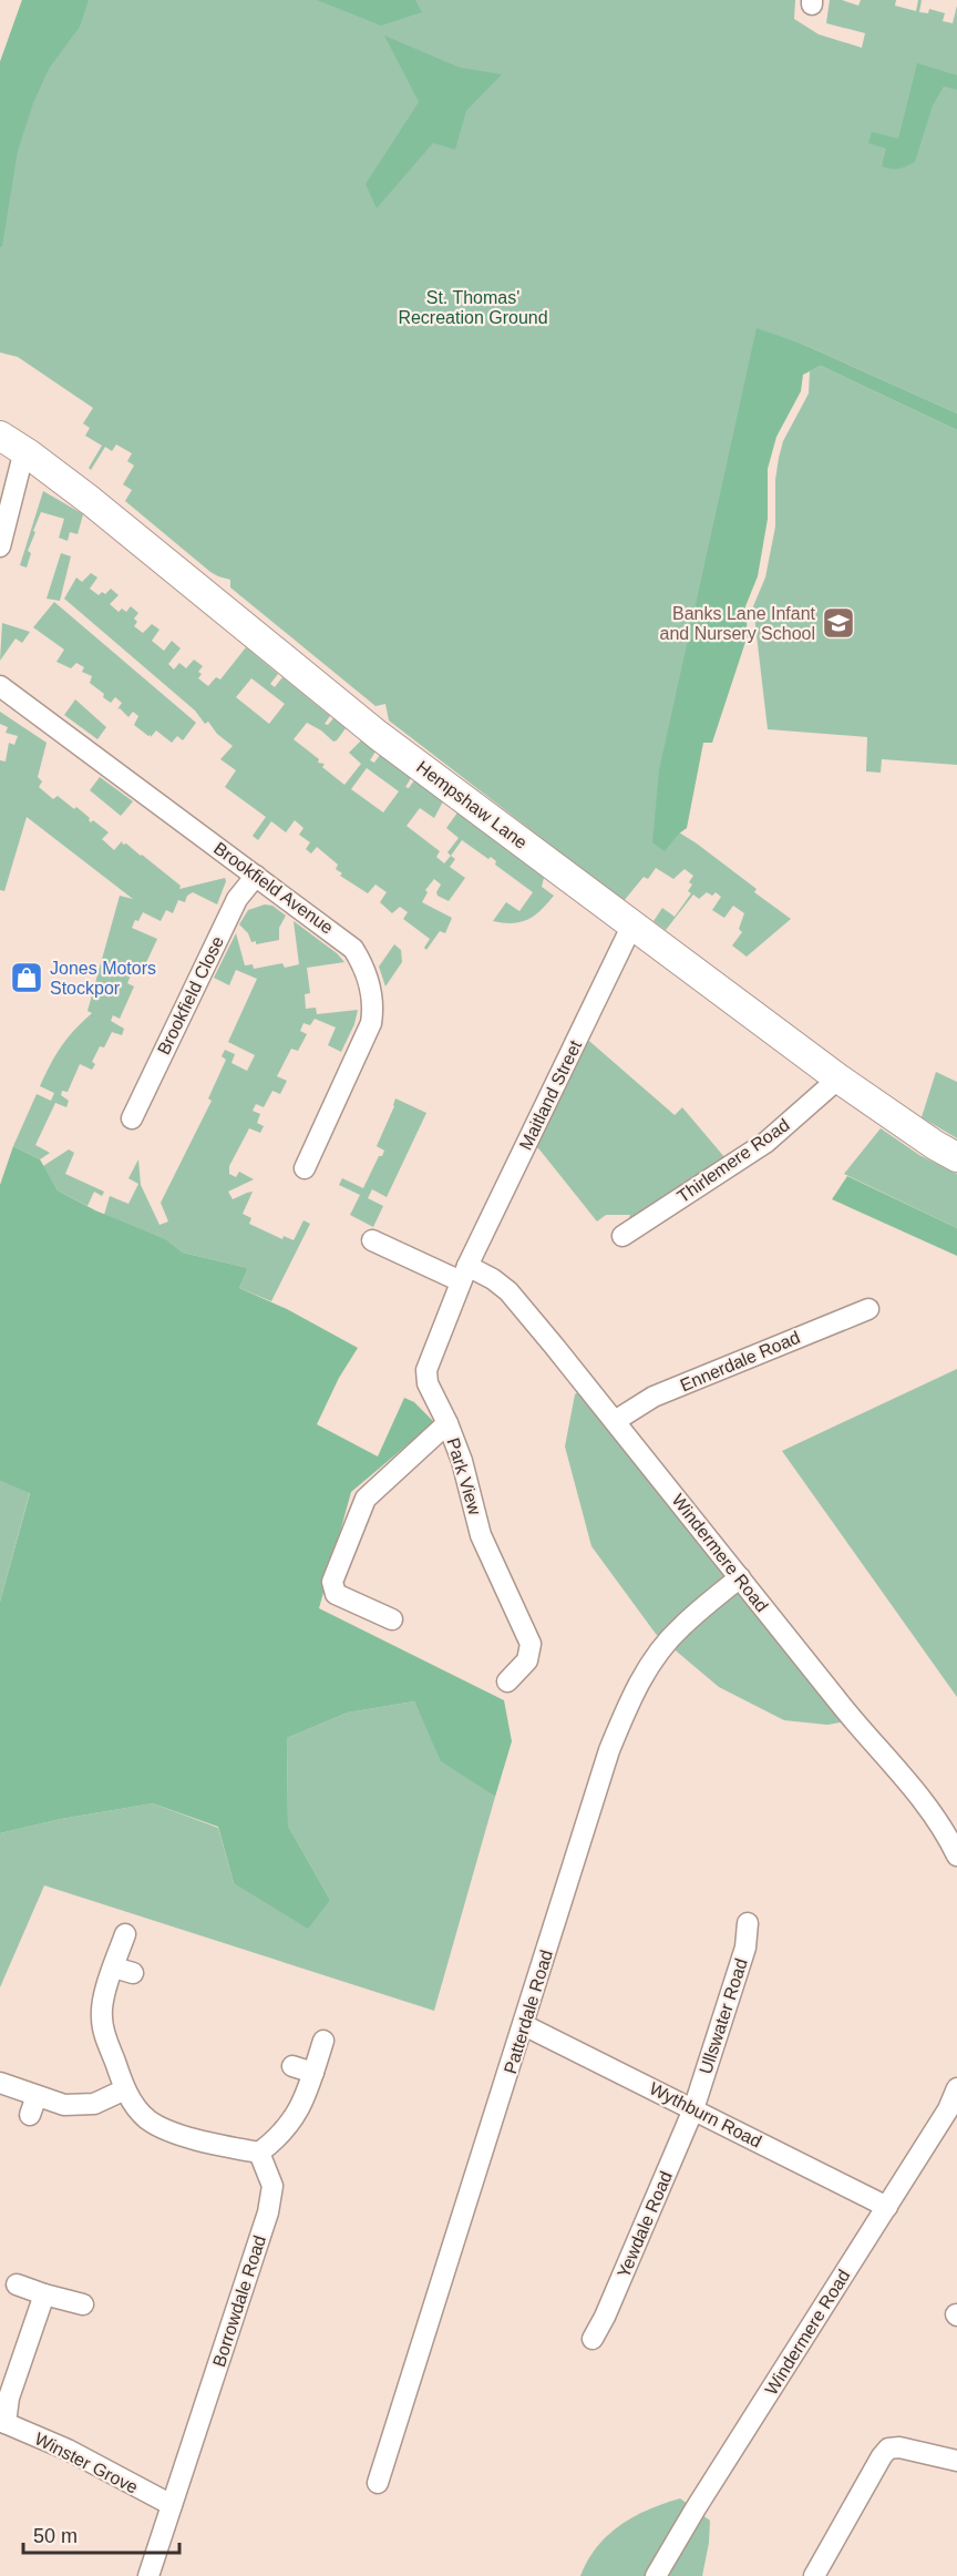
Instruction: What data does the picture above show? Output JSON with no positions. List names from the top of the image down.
{
  "streets": {
    "street": [
      "Hempshaw Lane",
      "Brookfield Avenue",
      "Brookfield Close",
      "Maitland Street",
      "Thirlemere Road",
      "Ennerdale Road",
      "Park View",
      "Windermere Road",
      "Patterdale Road",
      "Ullswater Road",
      "Wythburn Road",
      "Yewdale Road",
      "Borrowdale Road",
      "Winster Grove"
    ]
  },
  "crossings": [
    ["Hempshaw Lane", "Maitland Street"],
    ["Hempshaw Lane", "Thirlemere Road"],
    ["Brookfield Avenue", "Brookfield Close"],
    ["Maitland Street", "Park View"],
    ["Maitland Street", "Windermere Road"],
    ["Ennerdale Road", "Windermere Road"],
    ["Park View", "Windermere Road"],
    ["Windermere Road", "Patterdale Road"],
    ["Windermere Road", "Wythburn Road"],
    ["Patterdale Road", "Wythburn Road"],
    ["Ullswater Road", "Wythburn Road"],
    ["Ullswater Road", "Yewdale Road"],
    ["Wythburn Road", "Yewdale Road"],
    ["Borrowdale Road", "Winster Grove"]
  ],
  "parks": ["St. Thomas' Recreation Ground"],
  "places": {
    "school or university": ["Banks Lane Infant and Nursery School"],
    "shop": ["Jones Motors Stockpor"]
  },
  "scale_bar": "50 m"
}
